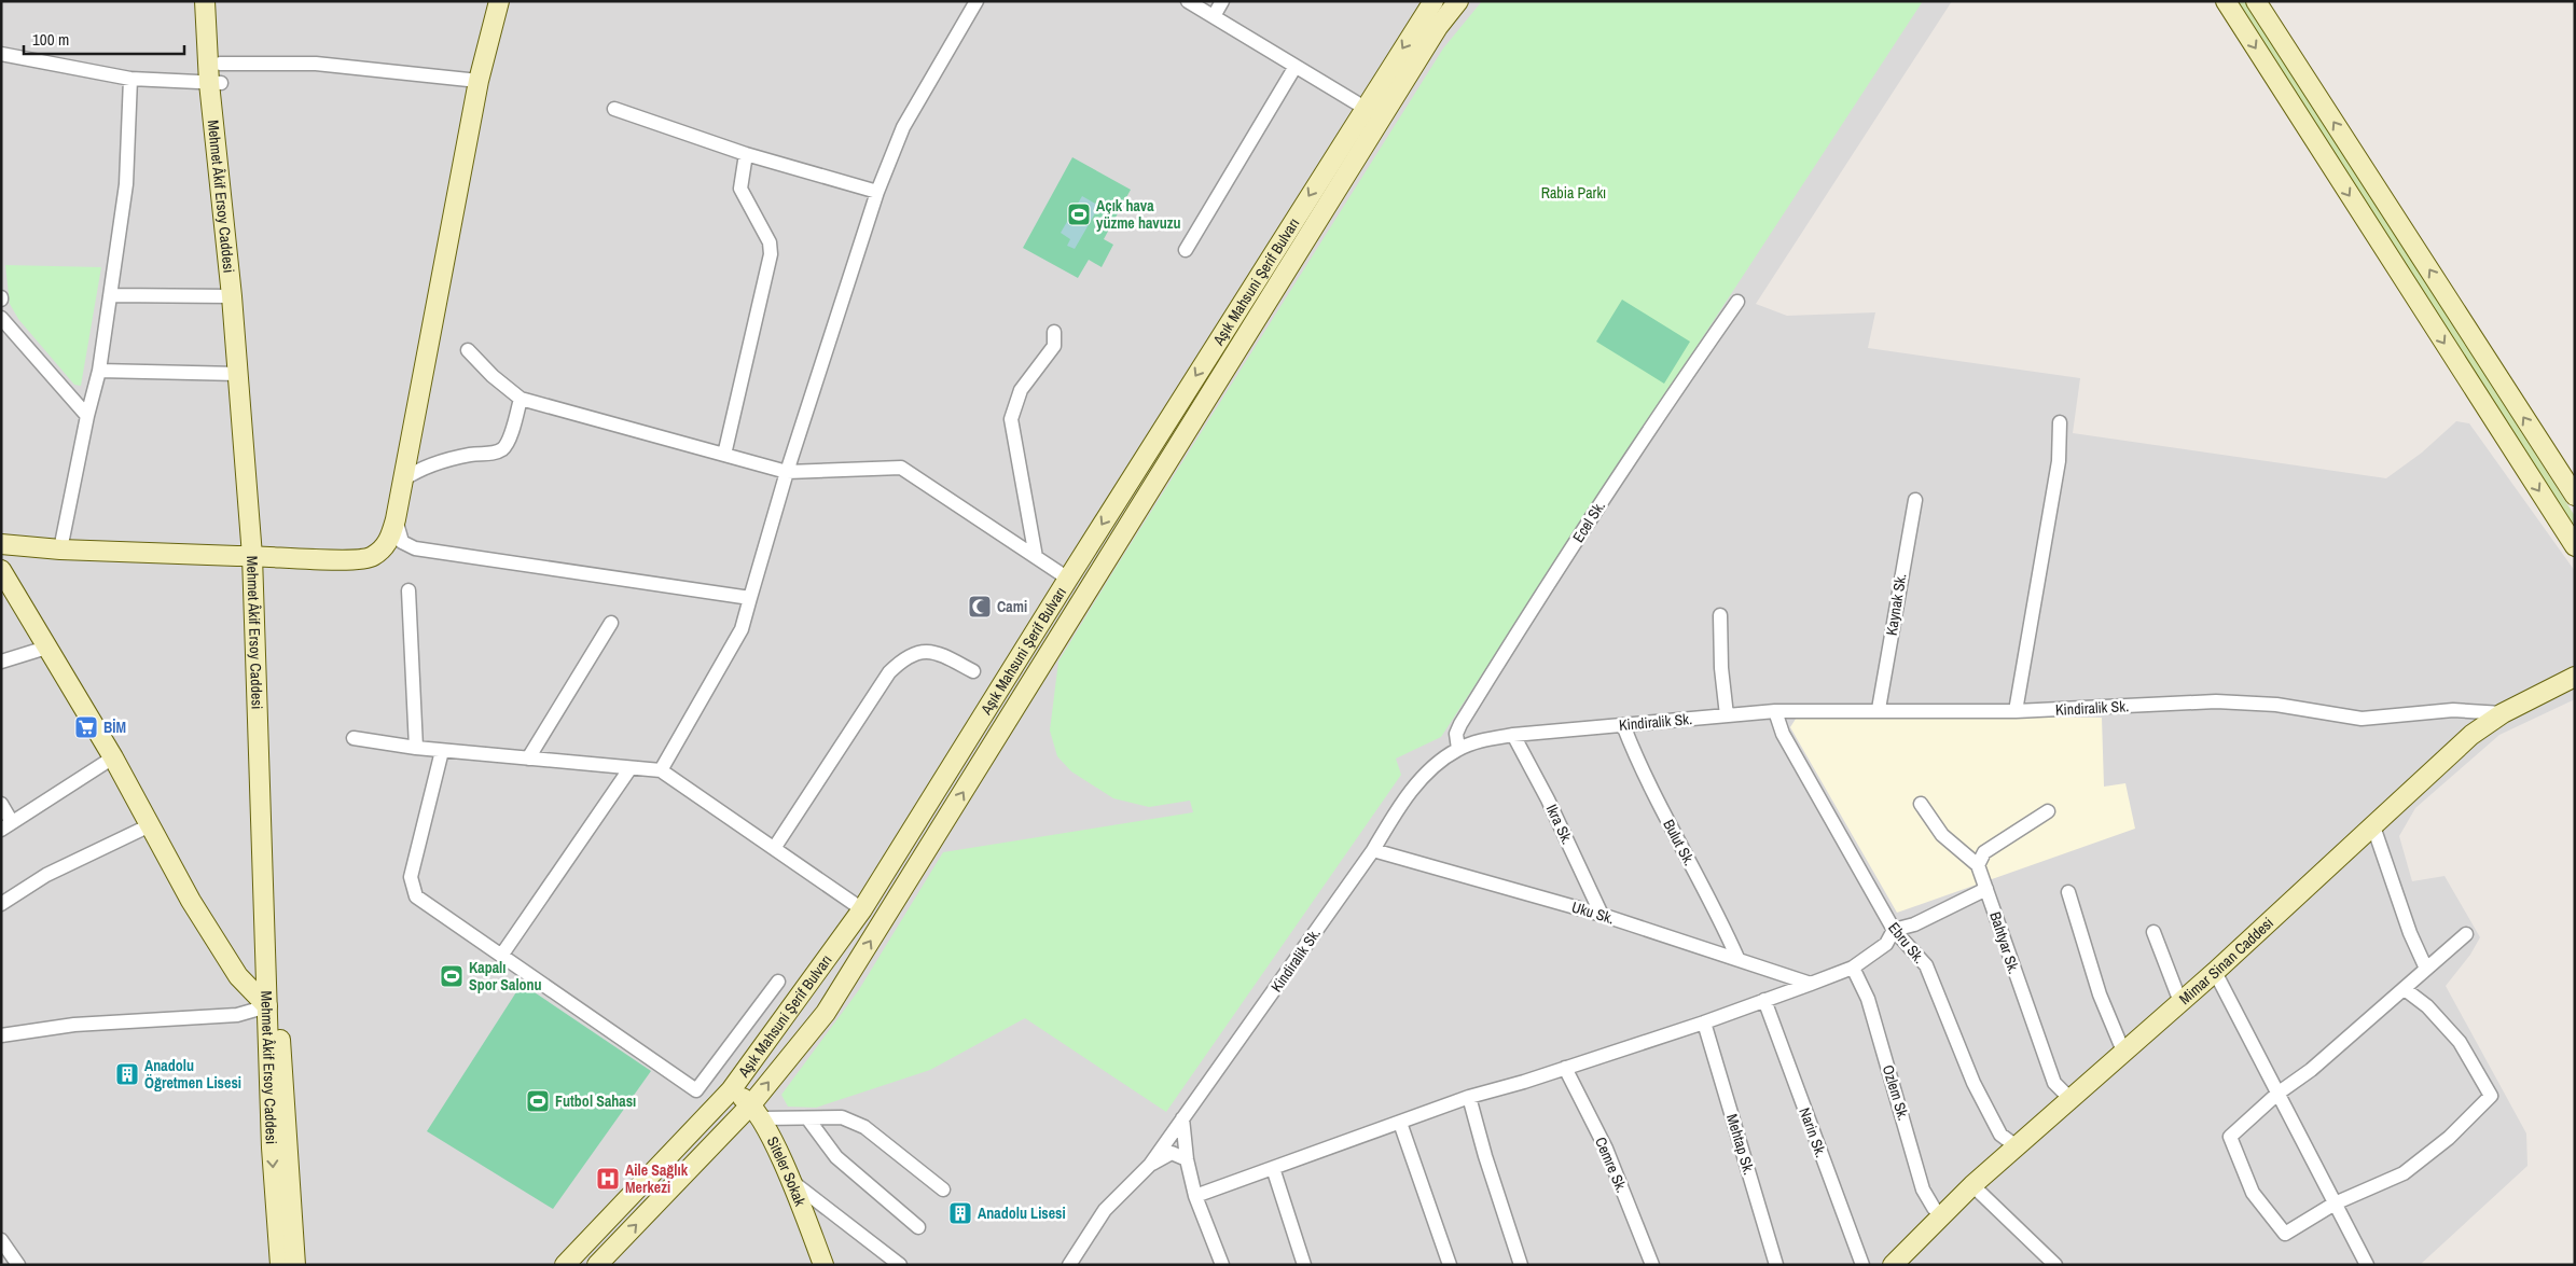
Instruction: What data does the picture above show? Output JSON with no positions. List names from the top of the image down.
{
  "streets": {
    "main road": [
      "Mehmet Âkif Ersoy Caddesi",
      "Aşık Mahsuni Şerif Bulvarı",
      "Mimar Sinan Caddesi",
      "Siteler Sokak"
    ],
    "street": [
      "Ecel Sk.",
      "Kaynak Sk.",
      "Kindiralik Sk.",
      "Ikra Sk.",
      "Bulut Sk.",
      "Uku Sk.",
      "Ebru Sk.",
      "Bahtyar Sk.",
      "Ozlem Sk.",
      "Narin Sk.",
      "Mehtap Sk.",
      "Cemre Sk."
    ]
  },
  "crossings": [
    ["Aşık Mahsuni Şerif Bulvarı", "Siteler Sokak"],
    ["Ecel Sk.", "Kindiralik Sk."],
    ["Kaynak Sk.", "Kindiralik Sk."],
    ["Kindiralik Sk.", "Ikra Sk."],
    ["Kindiralik Sk.", "Bulut Sk."],
    ["Kindiralik Sk.", "Uku Sk."],
    ["Kindiralik Sk.", "Ebru Sk."],
    ["Kindiralik Sk.", "Mimar Sinan Caddesi"],
    ["Ikra Sk.", "Uku Sk."],
    ["Bulut Sk.", "Uku Sk."],
    ["Ebru Sk.", "Mimar Sinan Caddesi"],
    ["Bahtyar Sk.", "Mimar Sinan Caddesi"],
    ["Mimar Sinan Caddesi", "Ozlem Sk."]
  ],
  "parks": ["Rabia Parkı"],
  "places": {
    "sports": ["Açık hava yüzme havuzu", "Kapalı Spor Salonu", "Futbol Sahası"],
    "mosque": ["Cami"],
    "supermarket": ["BİM"],
    "building": ["Anadolu Öğretmen Lisesi", "Anadolu Lisesi"],
    "hospital": ["Aile Sağlık Merkezi"]
  },
  "scale_bar": "100 m"
}
